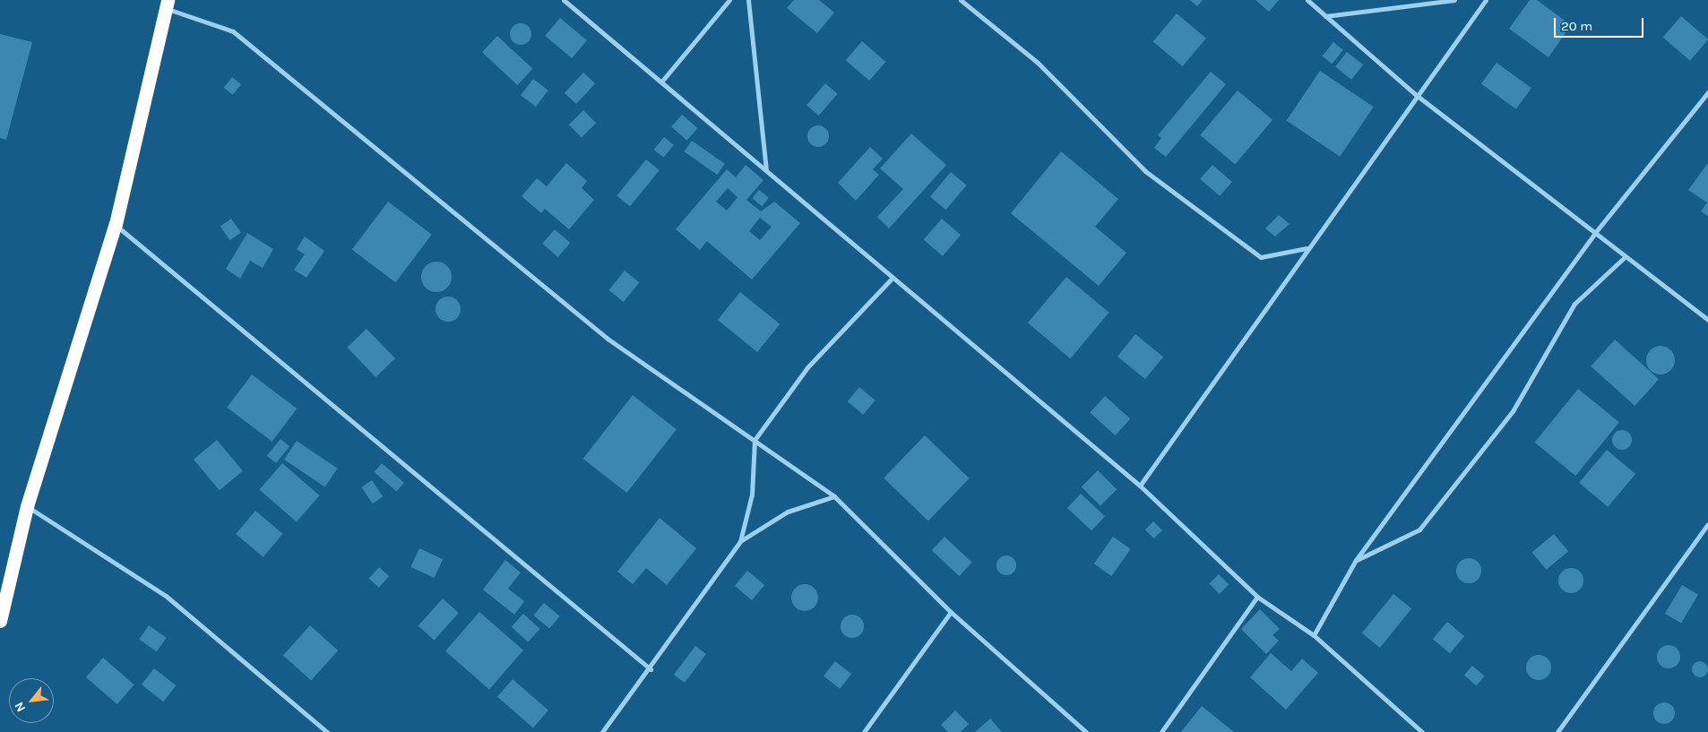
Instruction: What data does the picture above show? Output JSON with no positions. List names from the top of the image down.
{
  "scale_bar": "20 m",
  "north": "bottom left"
}
